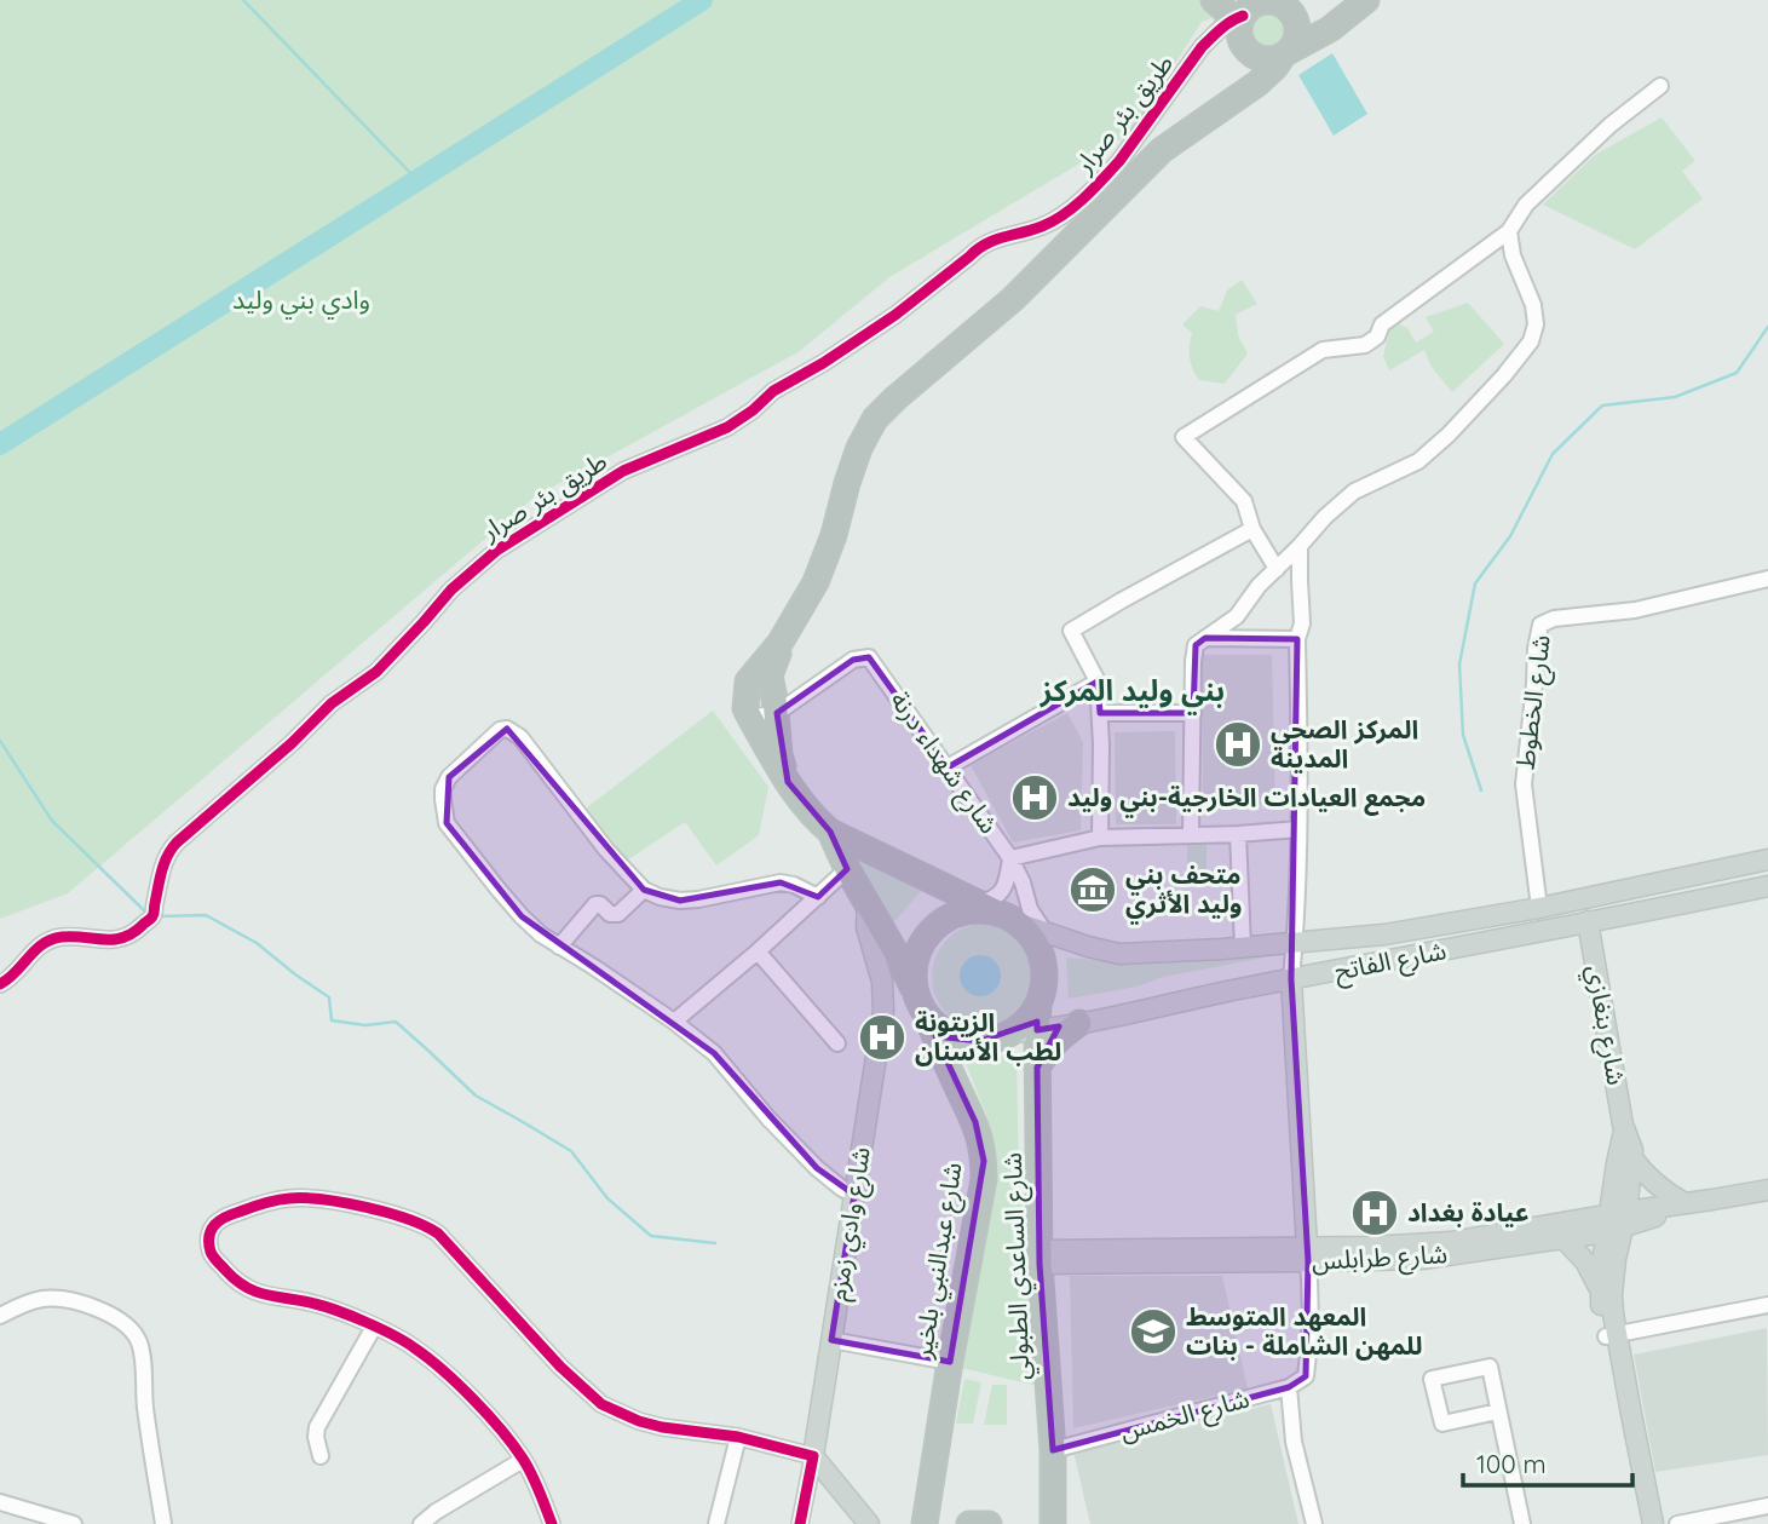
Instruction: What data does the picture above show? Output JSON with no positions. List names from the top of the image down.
{
  "streets": {
    "highway": ["شارع عبدالنبي بلخير", "شارع الساعدي الطبولي"],
    "main road": [
      "شارع الفاتح",
      "شارع بنغازي",
      "شارع وادي زمزم",
      "شارع طرابلس"
    ],
    "street": [
      "طريق بئر صرار",
      "شارع الخطوط",
      "شارع شهداء درنة",
      "شارع الخمس"
    ]
  },
  "crossings": [
    ["شارع الخطوط", "شارع الفاتح"],
    ["شارع شهداء درنة", "شارع الفاتح"],
    ["شارع الفاتح", "شارع بنغازي"],
    ["شارع الفاتح", "شارع عبدالنبي بلخير"],
    ["شارع الفاتح", "شارع الساعدي الطبولي"],
    ["شارع وادي زمزم", "شارع عبدالنبي بلخير"],
    ["شارع طرابلس", "شارع الساعدي الطبولي"],
    ["شارع عبدالنبي بلخير", "شارع الساعدي الطبولي"],
    ["شارع الساعدي الطبولي", "شارع الخمس"]
  ],
  "districts": ["بني وليد المركز"],
  "parks": ["وادي بني وليد"],
  "places": {
    "hospital": [
      "المركز الصحي المدينة",
      "مجمع العيادات الخارجية-بني وليد",
      "الزيتونة لطب الأسنان",
      "عيادة بغداد"
    ],
    "museum": ["متحف بني وليد الأثري"],
    "school or university": ["المعهد المتوسط للمهن الشاملة - بنات"]
  },
  "scale_bar": "100 m"
}
